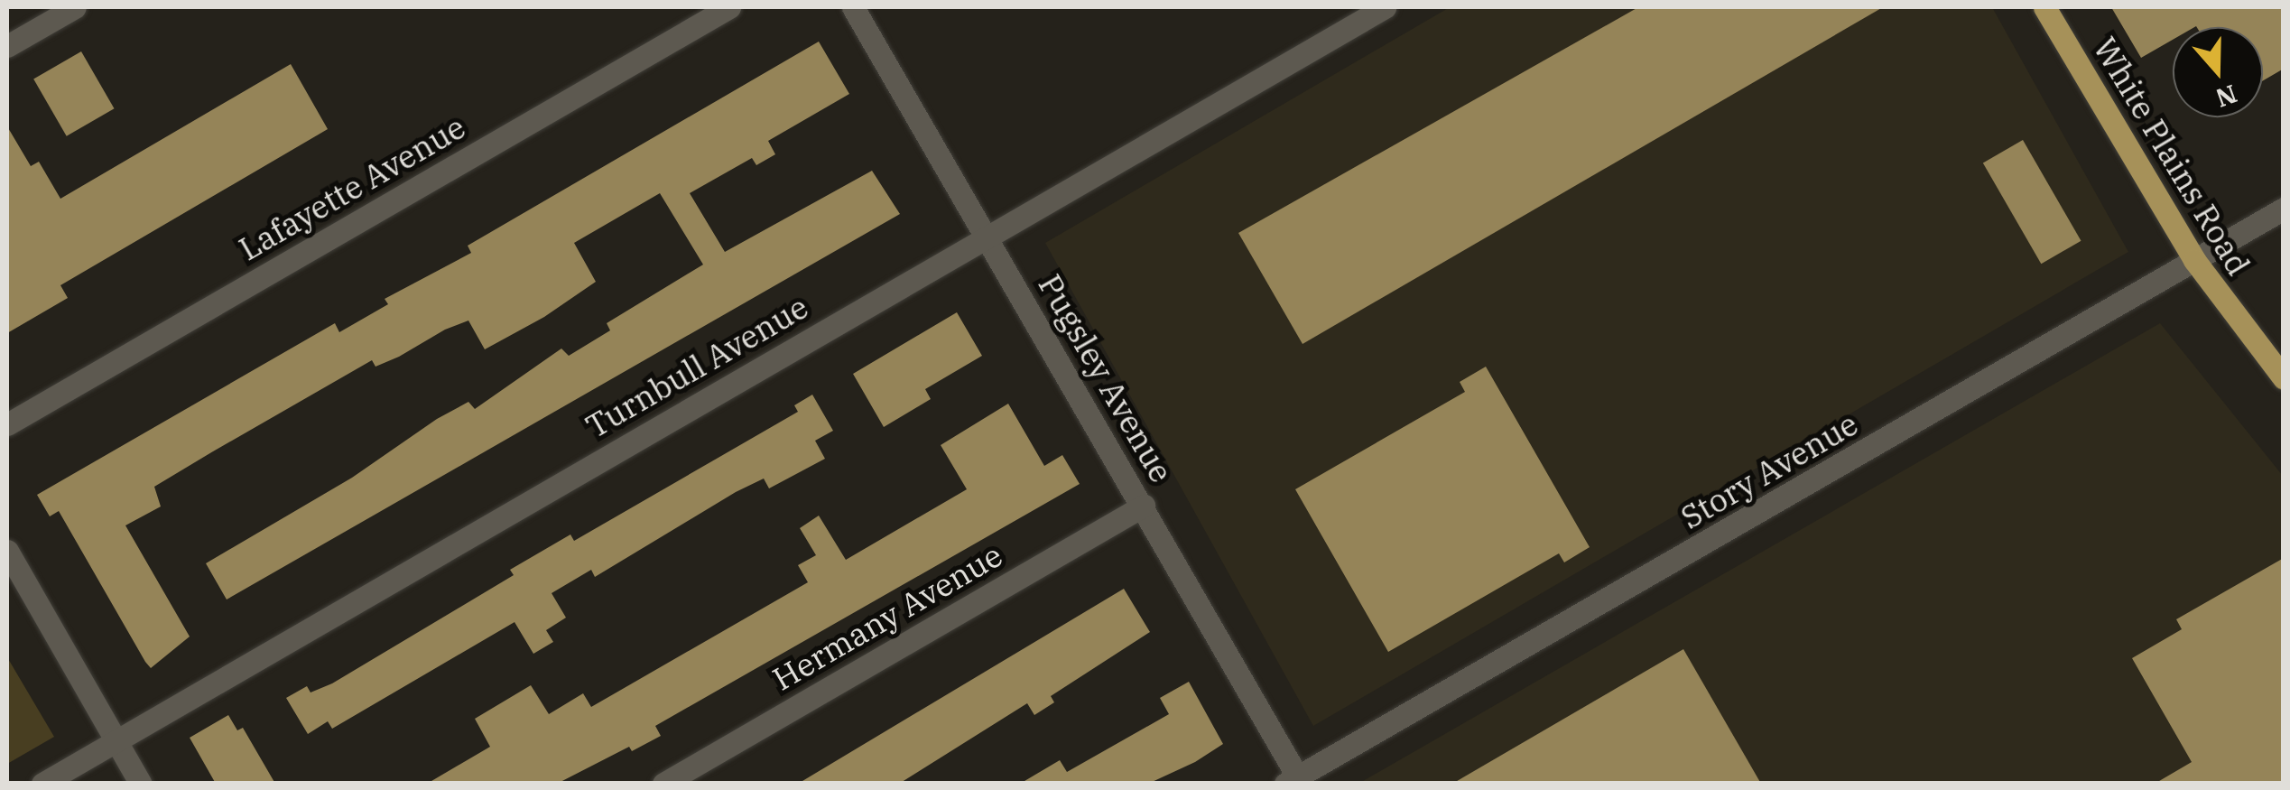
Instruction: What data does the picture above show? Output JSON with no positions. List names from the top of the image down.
{
  "streets": {
    "main road": ["White Plains Road"],
    "street": [
      "Lafayette Avenue",
      "Turnbull Avenue",
      "Pugsley Avenue",
      "Story Avenue",
      "Hermany Avenue"
    ]
  },
  "crossings": [
    ["White Plains Road", "Story Avenue"],
    ["Turnbull Avenue", "Pugsley Avenue"],
    ["Pugsley Avenue", "Story Avenue"],
    ["Pugsley Avenue", "Hermany Avenue"]
  ],
  "north": "bottom"
}
